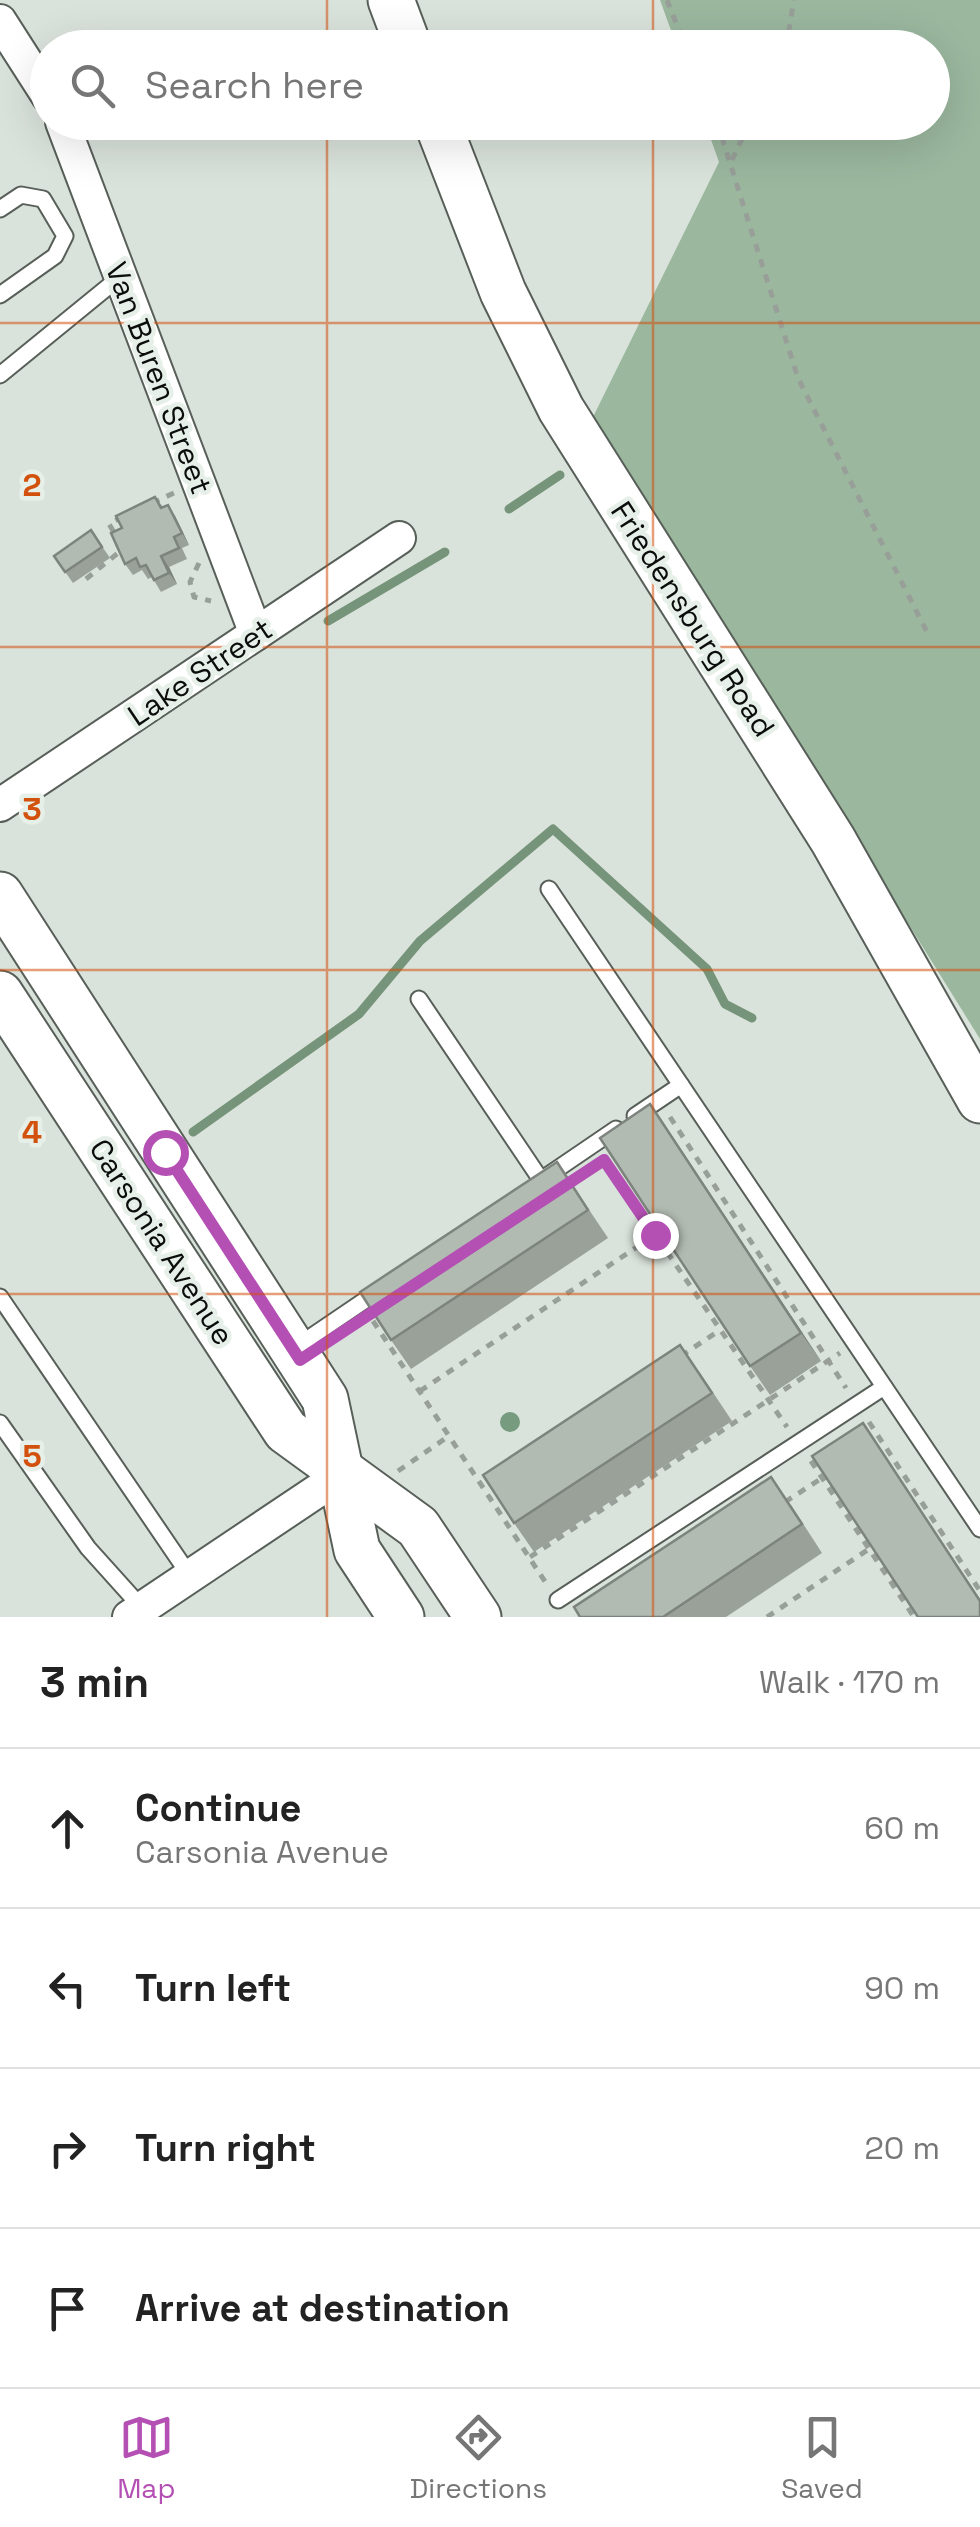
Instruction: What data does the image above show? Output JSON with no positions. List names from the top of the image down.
{
  "streets": {
    "street": [
      "Van Buren Street",
      "Friedensburg Road",
      "Lake Street",
      "Carsonia Avenue"
    ]
  },
  "crossings": [
    ["Van Buren Street", "Lake Street"]
  ],
  "page": {
    "search": "Search here",
    "heading": ["3 min", "Walk · 170 m"],
    "list": [
      ["Continue", "Carsonia Avenue", "60 m"],
      ["Turn left", "90 m"],
      ["Turn right", "20 m"],
      "Arrive at destination"
    ],
    "nav": ["Map", "Directions", "Saved"]
  },
  "grid": {
    "rows": [
      "2",
      "3",
      "4",
      "5"
    ]
  }
}
